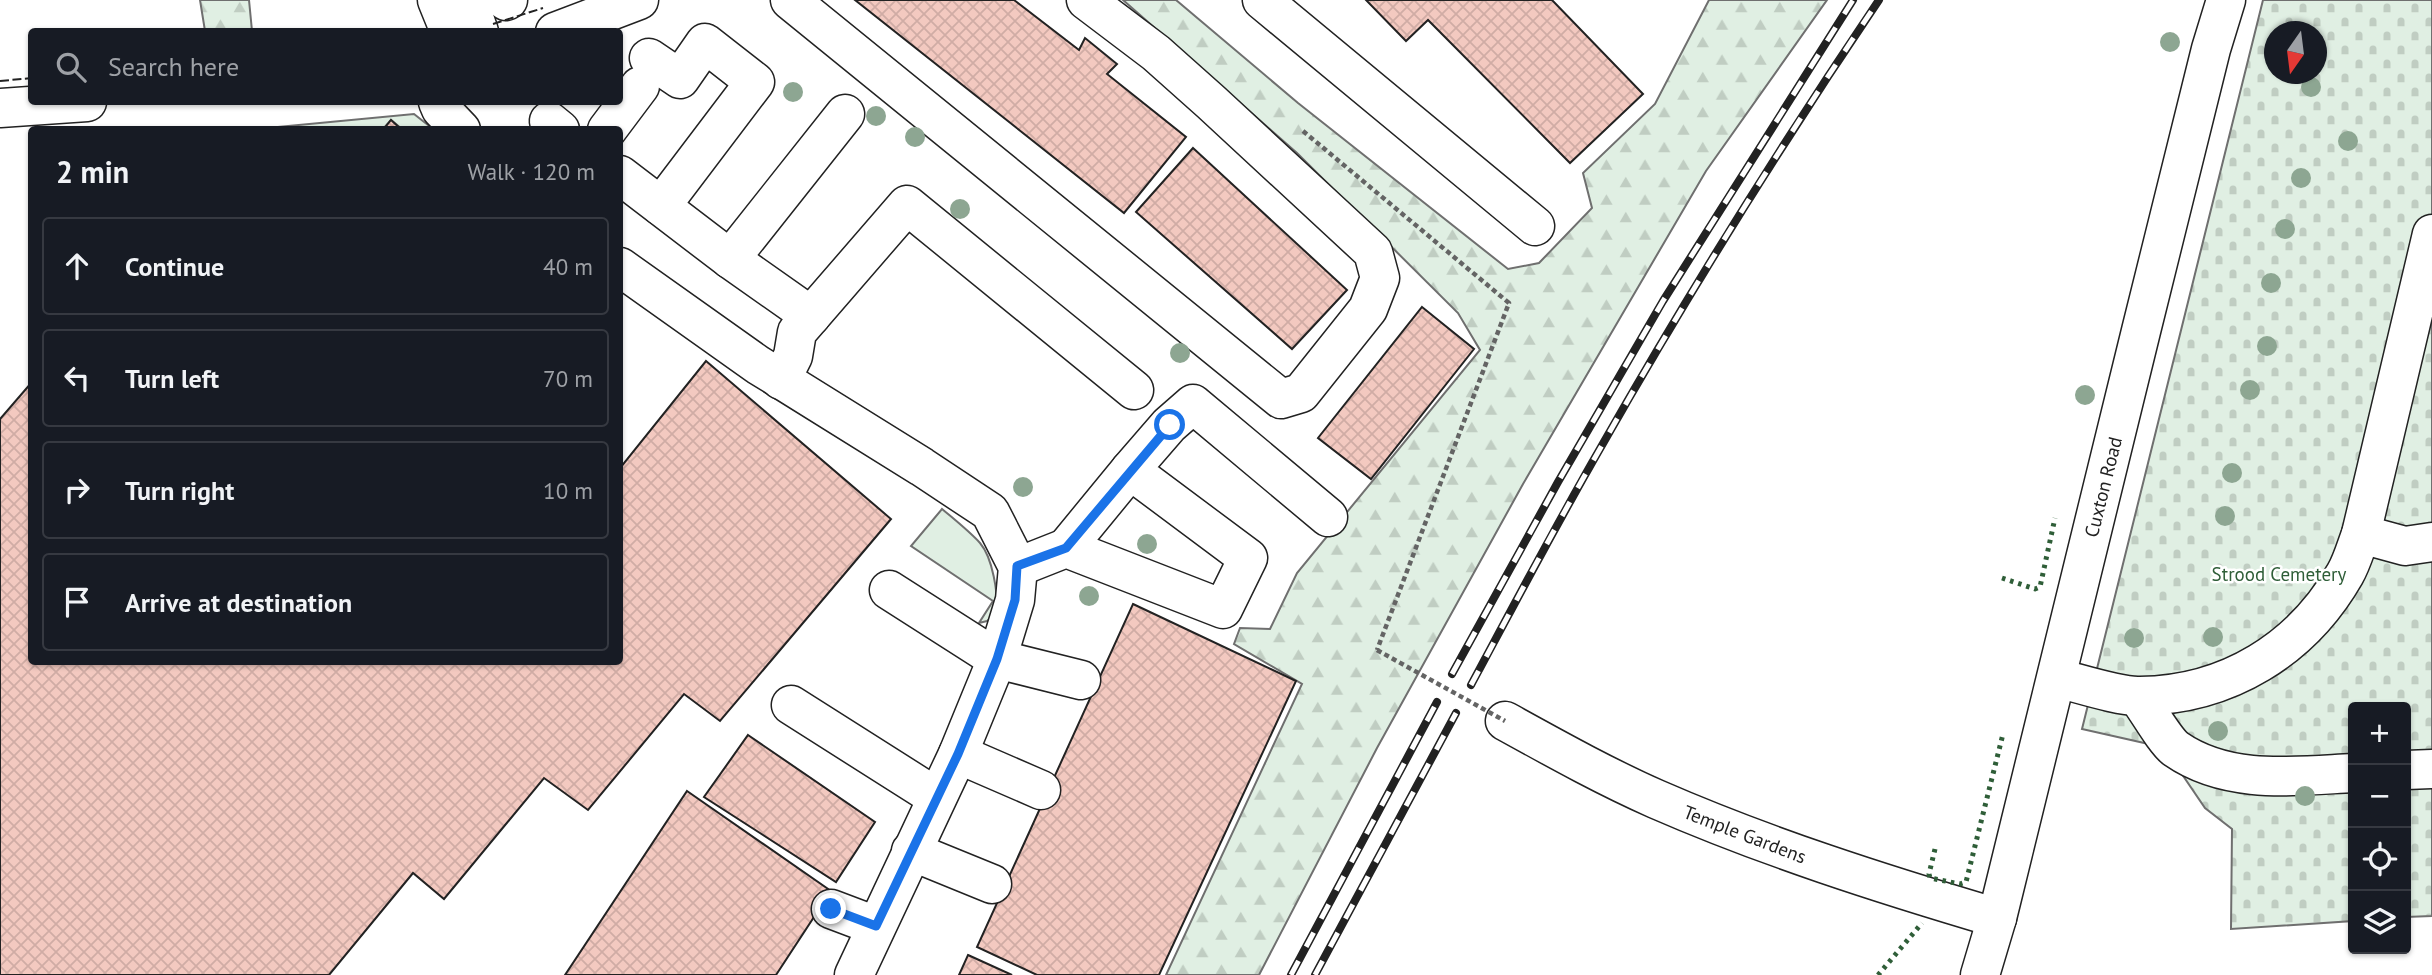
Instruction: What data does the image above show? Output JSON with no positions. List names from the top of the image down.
{
  "streets": {
    "main road": ["Cuxton Road", "Temple Gardens"]
  },
  "crossings": [
    ["Cuxton Road", "Temple Gardens"]
  ],
  "parks": ["Strood Cemetery"],
  "north": "bottom",
  "page": {
    "search": "Search here",
    "heading": ["2 min", "Walk · 120 m"],
    "list": [
      ["Continue", "40 m"],
      ["Turn left", "70 m"],
      ["Turn right", "10 m"],
      "Arrive at destination"
    ],
    "map_buttons": ["+", "−"]
  }
}
